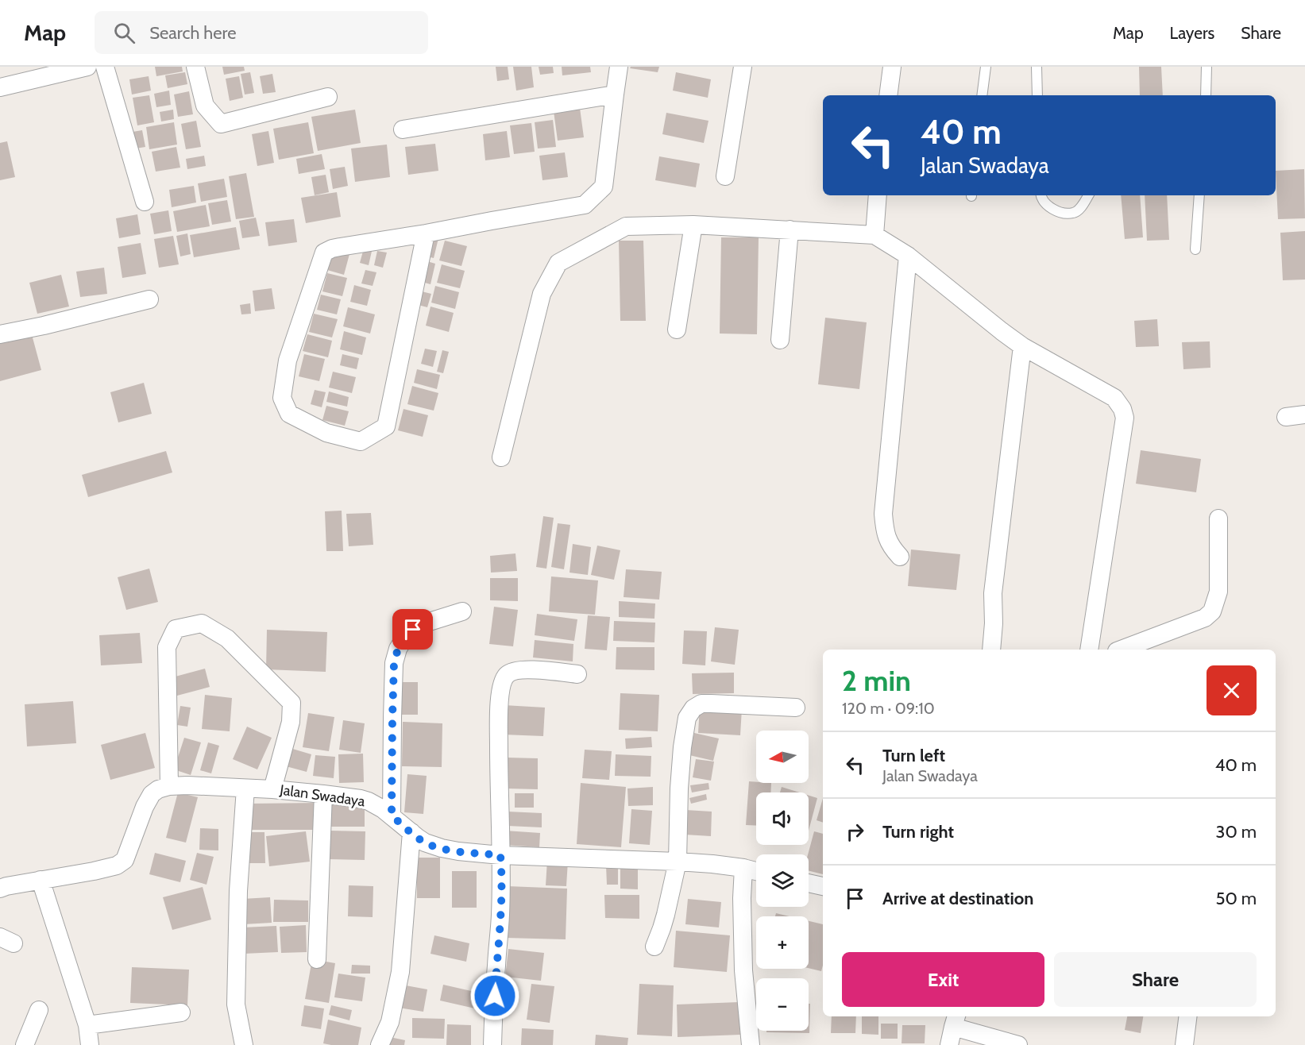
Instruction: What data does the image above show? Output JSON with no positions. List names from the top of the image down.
{
  "streets": {
    "street": ["Jalan Swadaya"]
  },
  "north": "left",
  "page": {
    "header": "Map",
    "search": "Search here",
    "nav": ["Map", "Layers", "Share"],
    "turn": ["40 m", "Jalan Swadaya"],
    "heading": ["2 min", "120 m · 09:10"],
    "map_buttons": ["+", "−"],
    "list": [
      {
        "name": "Turn left",
        "note": "Jalan Swadaya",
        "value": "40 m"
      },
      {
        "name": "Turn right",
        "value": "30 m"
      },
      {
        "name": "Arrive at destination",
        "value": "50 m"
      }
    ],
    "buttons": ["Exit", "Share"]
  }
}
